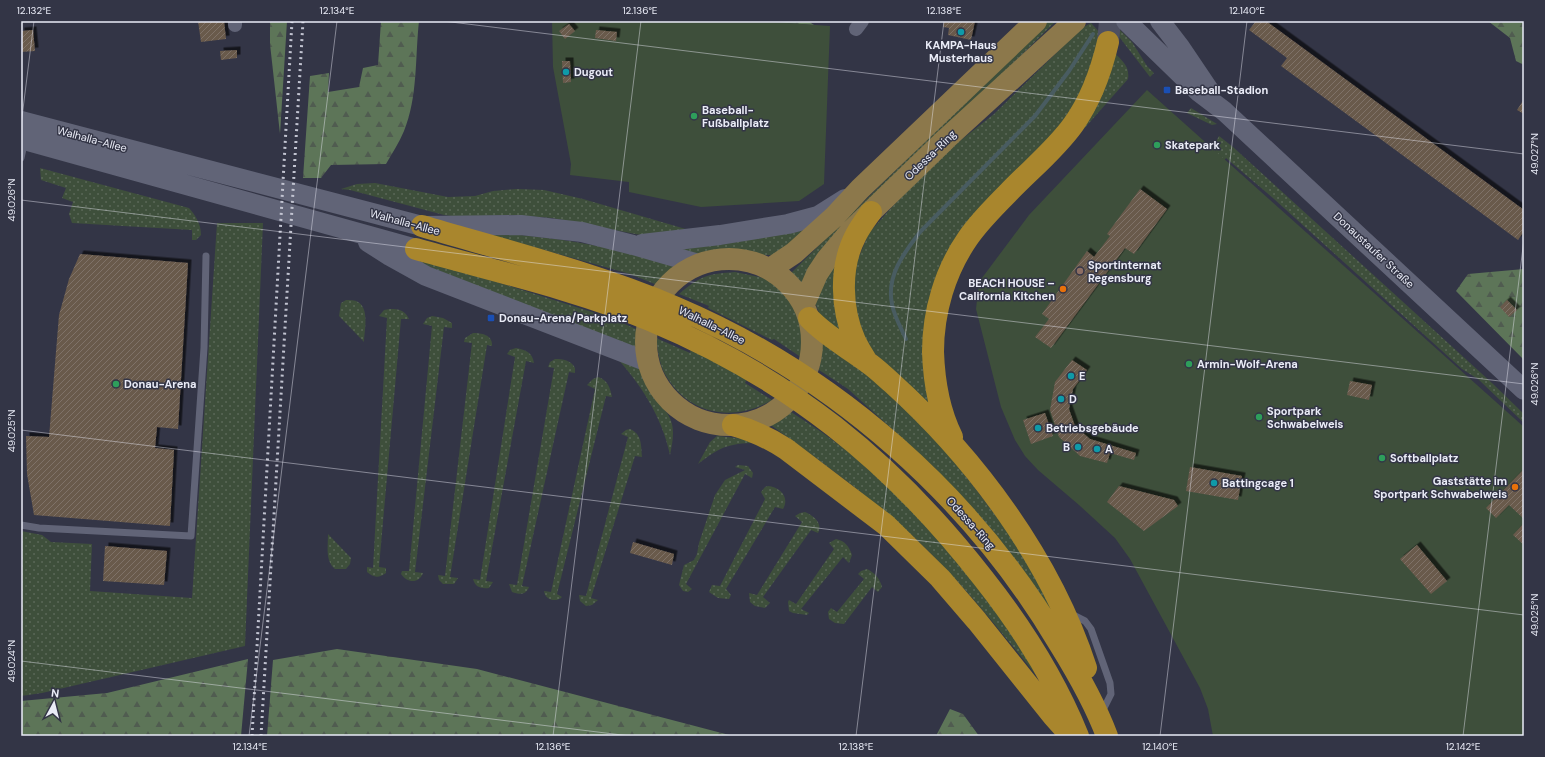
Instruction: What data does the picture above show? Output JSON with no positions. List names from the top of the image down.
{
  "streets": {
    "highway": ["Walhalla-Allee", "Odessa-Ring"],
    "main road": ["Donaustaufer Straße"]
  },
  "crossings": [
    ["Walhalla-Allee", "Odessa-Ring"]
  ],
  "places": {
    "other": [
      "KAMPA-Haus Musterhaus",
      "Dugout",
      "Baseball- Fußballplatz",
      "Skatepark",
      "Sportinternat Regensburg",
      "BEACH HOUSE – California Kitchen",
      "Armin-Wolf-Arena",
      "E",
      "Donau-Arena",
      "D",
      "Sportpark Schwabelweis",
      "Betriebsgebäude",
      "B",
      "A",
      "Softballplatz",
      "Battingcage 1",
      "Gaststätte im Sportpark Schwabelweis"
    ],
    "transit": ["Baseball-Stadion", "Donau-Arena/Parkplatz"]
  },
  "north": "top",
  "coordinates": [
    "12.132°E",
    "12.134°E",
    "12.136°E",
    "12.138°E",
    "12.140°E",
    "49.027°N",
    "49.026°N",
    "49.025°N",
    "49.024°N",
    "12.142°E"
  ]
}
